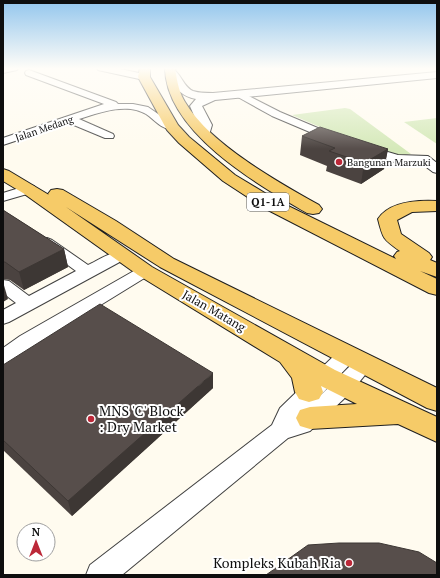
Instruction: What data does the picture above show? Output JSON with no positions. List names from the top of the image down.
{
  "streets": {
    "main road": ["Q1-1A", "Jalan Matang"],
    "street": ["Jalan Medang"]
  },
  "places": ["Bangunan Marzuki", "MNS 'C' Block : Dry Market", "Kompleks Kubah Ria"],
  "north": "top"
}
